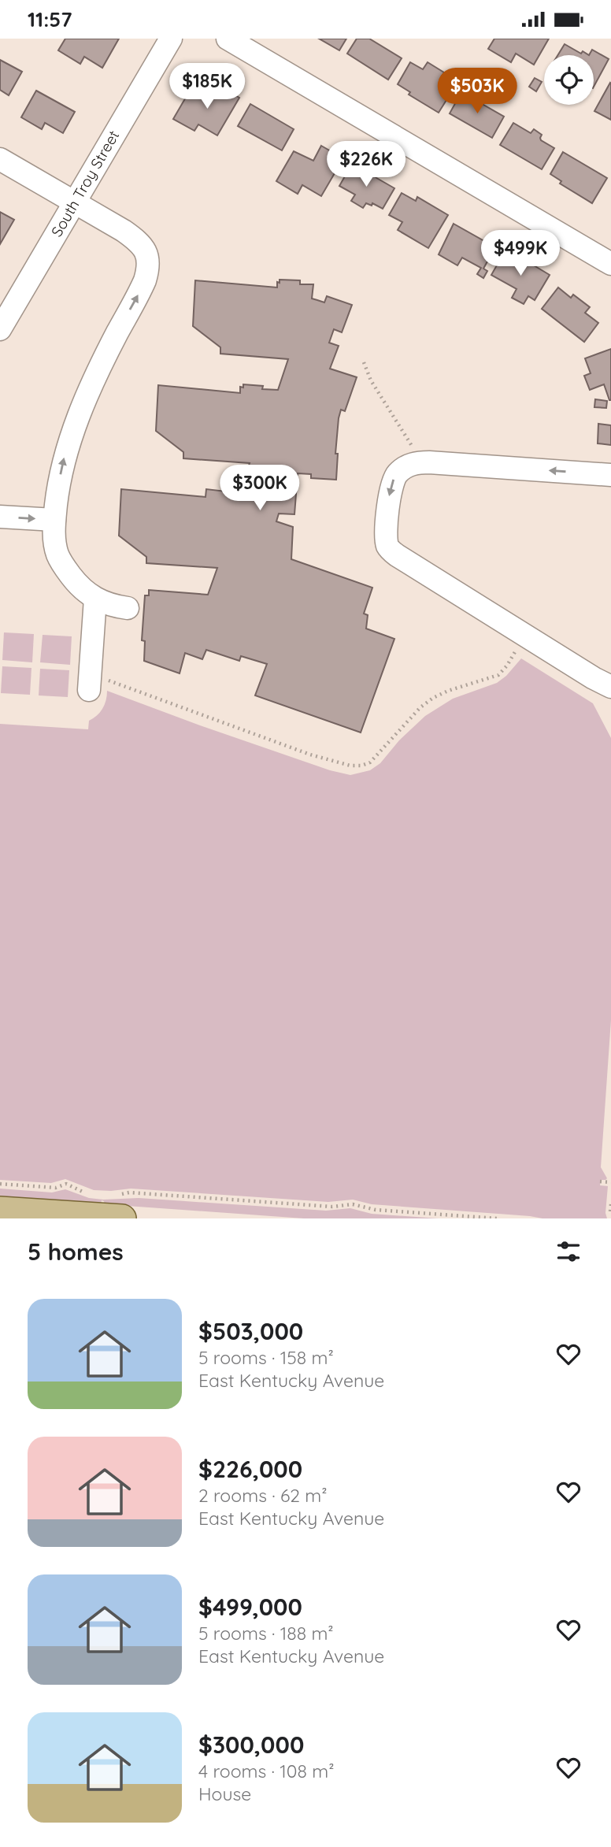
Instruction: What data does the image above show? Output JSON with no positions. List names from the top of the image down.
{
  "streets": {
    "street": ["South Troy Street"]
  },
  "page": {
    "status": "11:57",
    "price": [
      "$185K",
      "$503K",
      "$226K",
      "$499K",
      "$300K"
    ],
    "heading": "5 homes",
    "list": [
      {
        "name": "$503,000",
        "note": "5 rooms · 158 m² · East Kentucky Avenue"
      },
      {
        "name": "$226,000",
        "note": "2 rooms · 62 m² · East Kentucky Avenue"
      },
      {
        "name": "$499,000",
        "note": "5 rooms · 188 m² · East Kentucky Avenue"
      },
      {
        "name": "$300,000",
        "note": "4 rooms · 108 m² · House"
      }
    ]
  }
}
